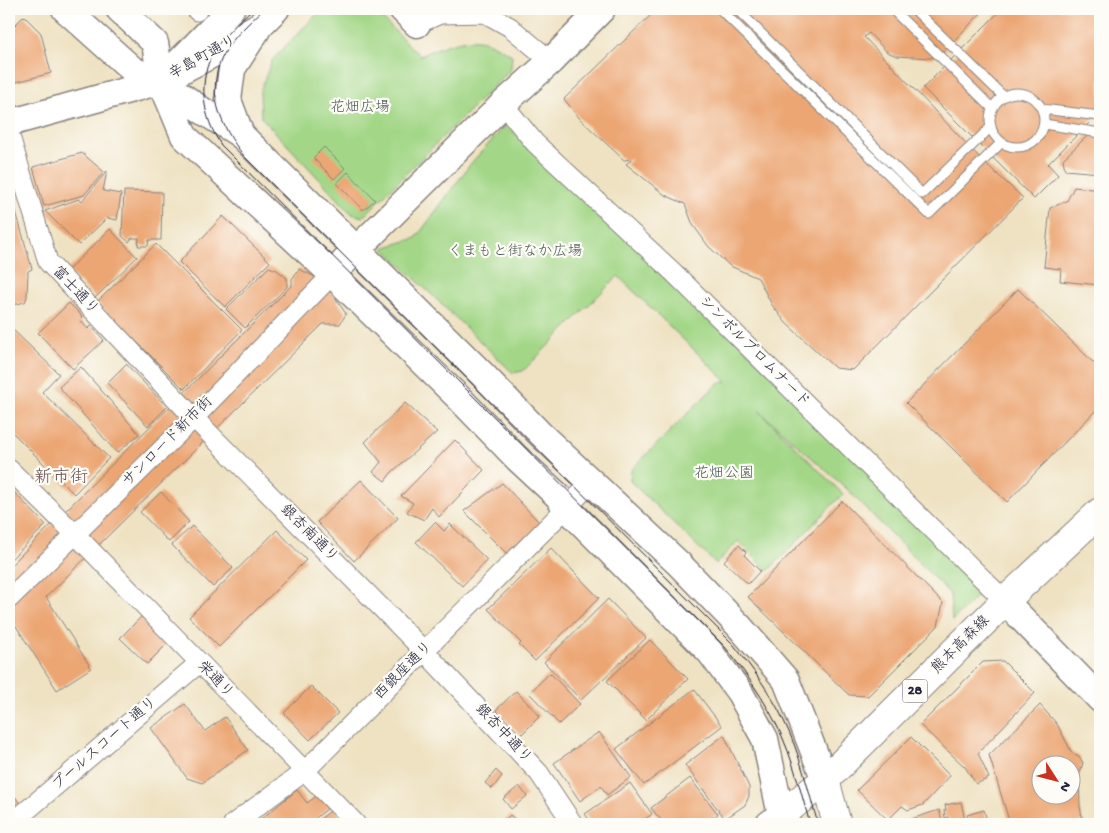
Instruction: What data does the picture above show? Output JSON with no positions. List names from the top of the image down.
{
  "streets": {
    "main road": ["熊本高森線", "28"],
    "street": [
      "辛島町通り",
      "富士通り",
      "シンボルプロムナード",
      "サンロード新市街",
      "銀杏南通り",
      "西銀座通り",
      "栄通り",
      "銀杏中通り",
      "プールスコート通り"
    ]
  },
  "crossings": [
    ["富士通り", "サンロード新市街"],
    ["富士通り", "銀杏南通り"],
    ["シンボルプロムナード", "熊本高森線"],
    ["サンロード新市街", "銀杏南通り"],
    ["サンロード新市街", "栄通り"],
    ["銀杏南通り", "西銀座通り"],
    ["銀杏南通り", "銀杏中通り"],
    ["西銀座通り", "栄通り"],
    ["西銀座通り", "銀杏中通り"],
    ["栄通り", "プールスコート通り"]
  ],
  "districts": ["新市街"],
  "parks": ["花畑広場", "くまもと街なか広場", "花畑公園"],
  "north": "bottom right"
}
